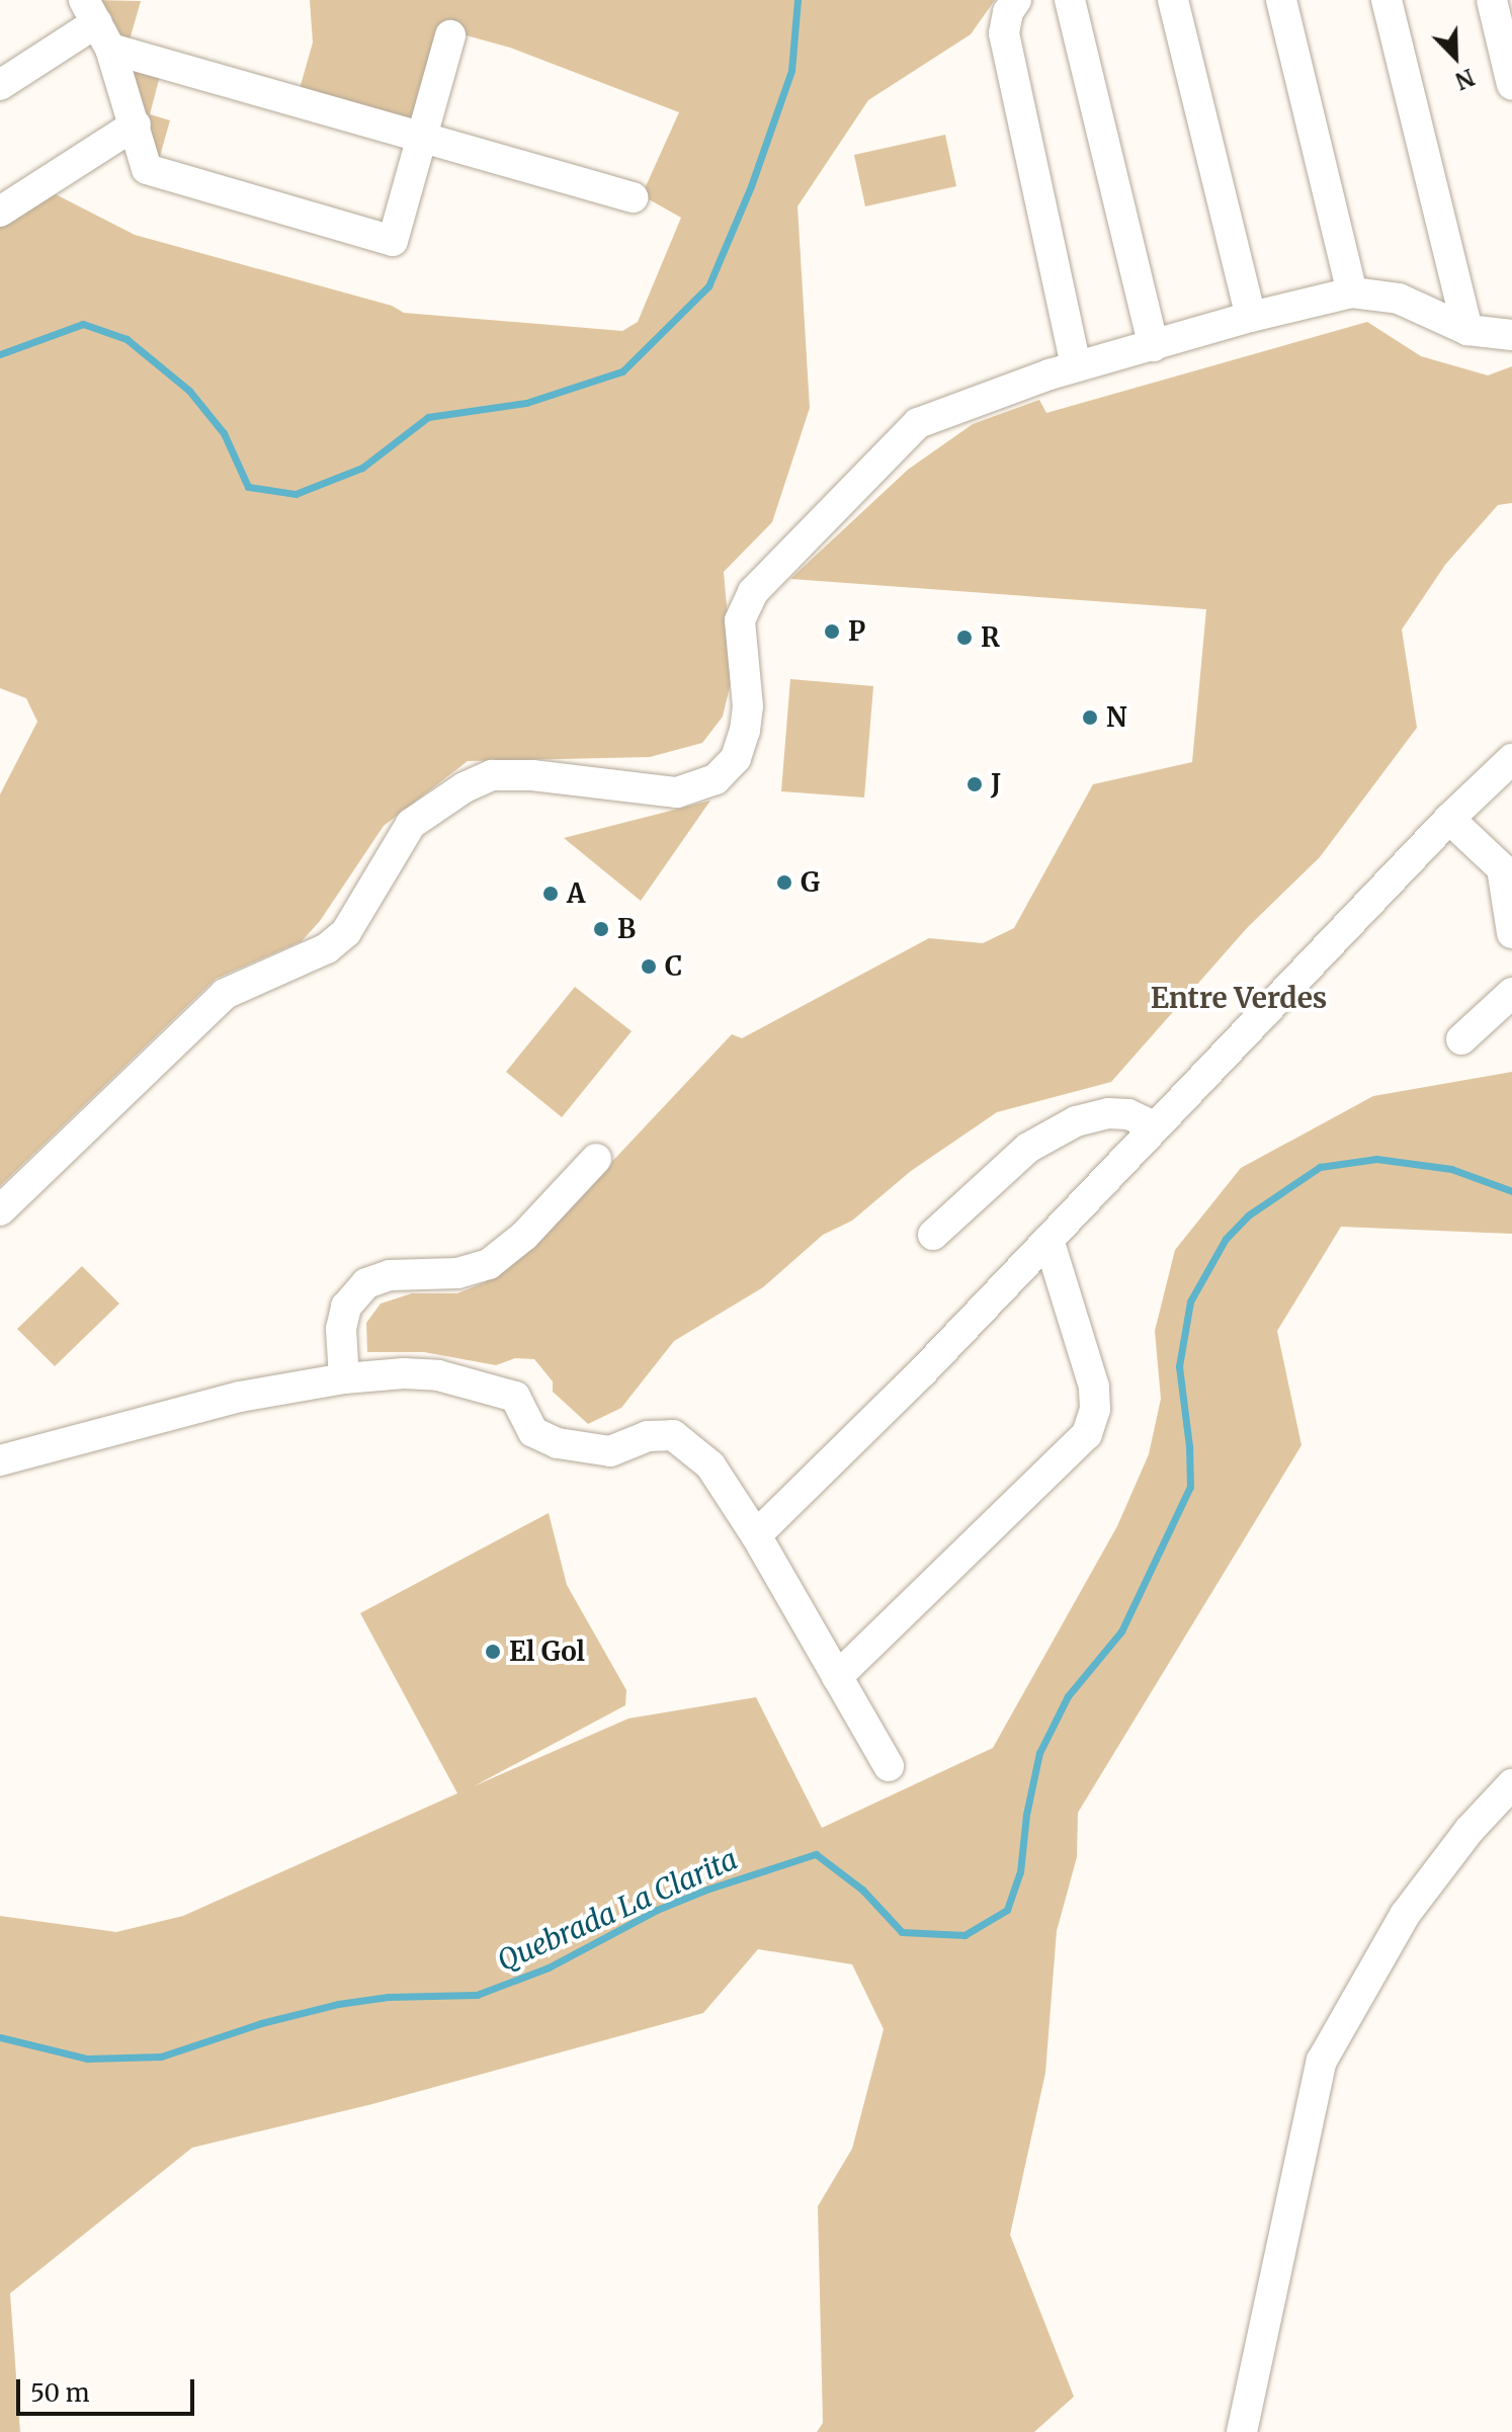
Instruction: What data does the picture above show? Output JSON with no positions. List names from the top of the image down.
{
  "districts": ["Entre Verdes"],
  "water": ["Quebrada La Clarita"],
  "places": [
    "P",
    "R",
    "N",
    "J",
    "G",
    "A",
    "B",
    "C",
    "El Gol"
  ],
  "scale_bar": "50 m",
  "north": "bottom right"
}
